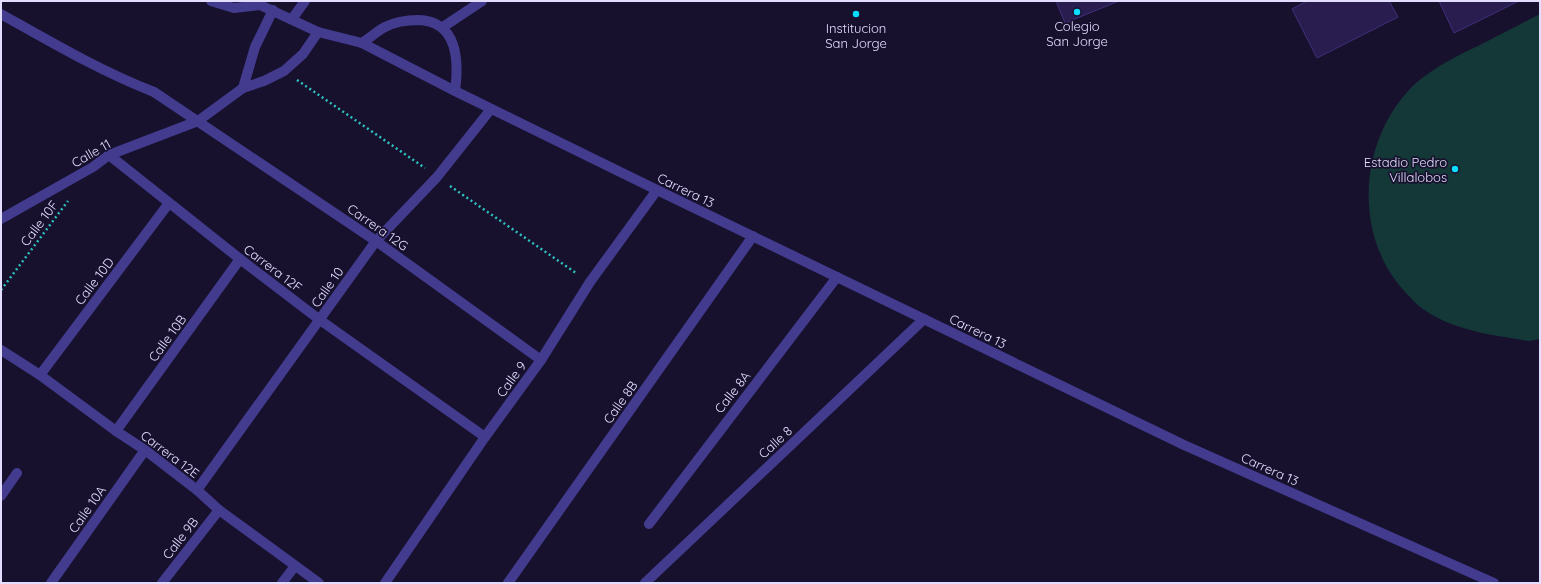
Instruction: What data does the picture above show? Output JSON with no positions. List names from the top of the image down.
{
  "streets": {
    "street": [
      "Calle 11",
      "Carrera 13",
      "Carrera 12G",
      "Carrera 12F",
      "Calle 10D",
      "Calle 10",
      "Calle 10B",
      "Calle 9",
      "Calle 8A",
      "Calle 8B",
      "Calle 8",
      "Carrera 12E",
      "Calle 10A",
      "Calle 9B"
    ],
    "path": ["Calle 10F"]
  },
  "crossings": [
    ["Calle 11", "Carrera 13"],
    ["Calle 11", "Carrera 12G"],
    ["Calle 11", "Carrera 12F"],
    ["Carrera 13", "Calle 10"],
    ["Carrera 13", "Calle 9"],
    ["Carrera 13", "Calle 8A"],
    ["Carrera 13", "Calle 8B"],
    ["Carrera 13", "Calle 8"],
    ["Carrera 12G", "Calle 10"],
    ["Carrera 12G", "Calle 9"],
    ["Carrera 12F", "Calle 10D"],
    ["Carrera 12F", "Calle 10"],
    ["Carrera 12F", "Calle 10B"],
    ["Carrera 12F", "Calle 9"],
    ["Calle 10D", "Carrera 12E"],
    ["Calle 10", "Carrera 12E"],
    ["Calle 10B", "Carrera 12E"],
    ["Carrera 12E", "Calle 10A"],
    ["Carrera 12E", "Calle 9B"]
  ],
  "places": ["Colegio San Jorge", "Institucion San Jorge", "Estadio Pedro Villalobos"]
}
